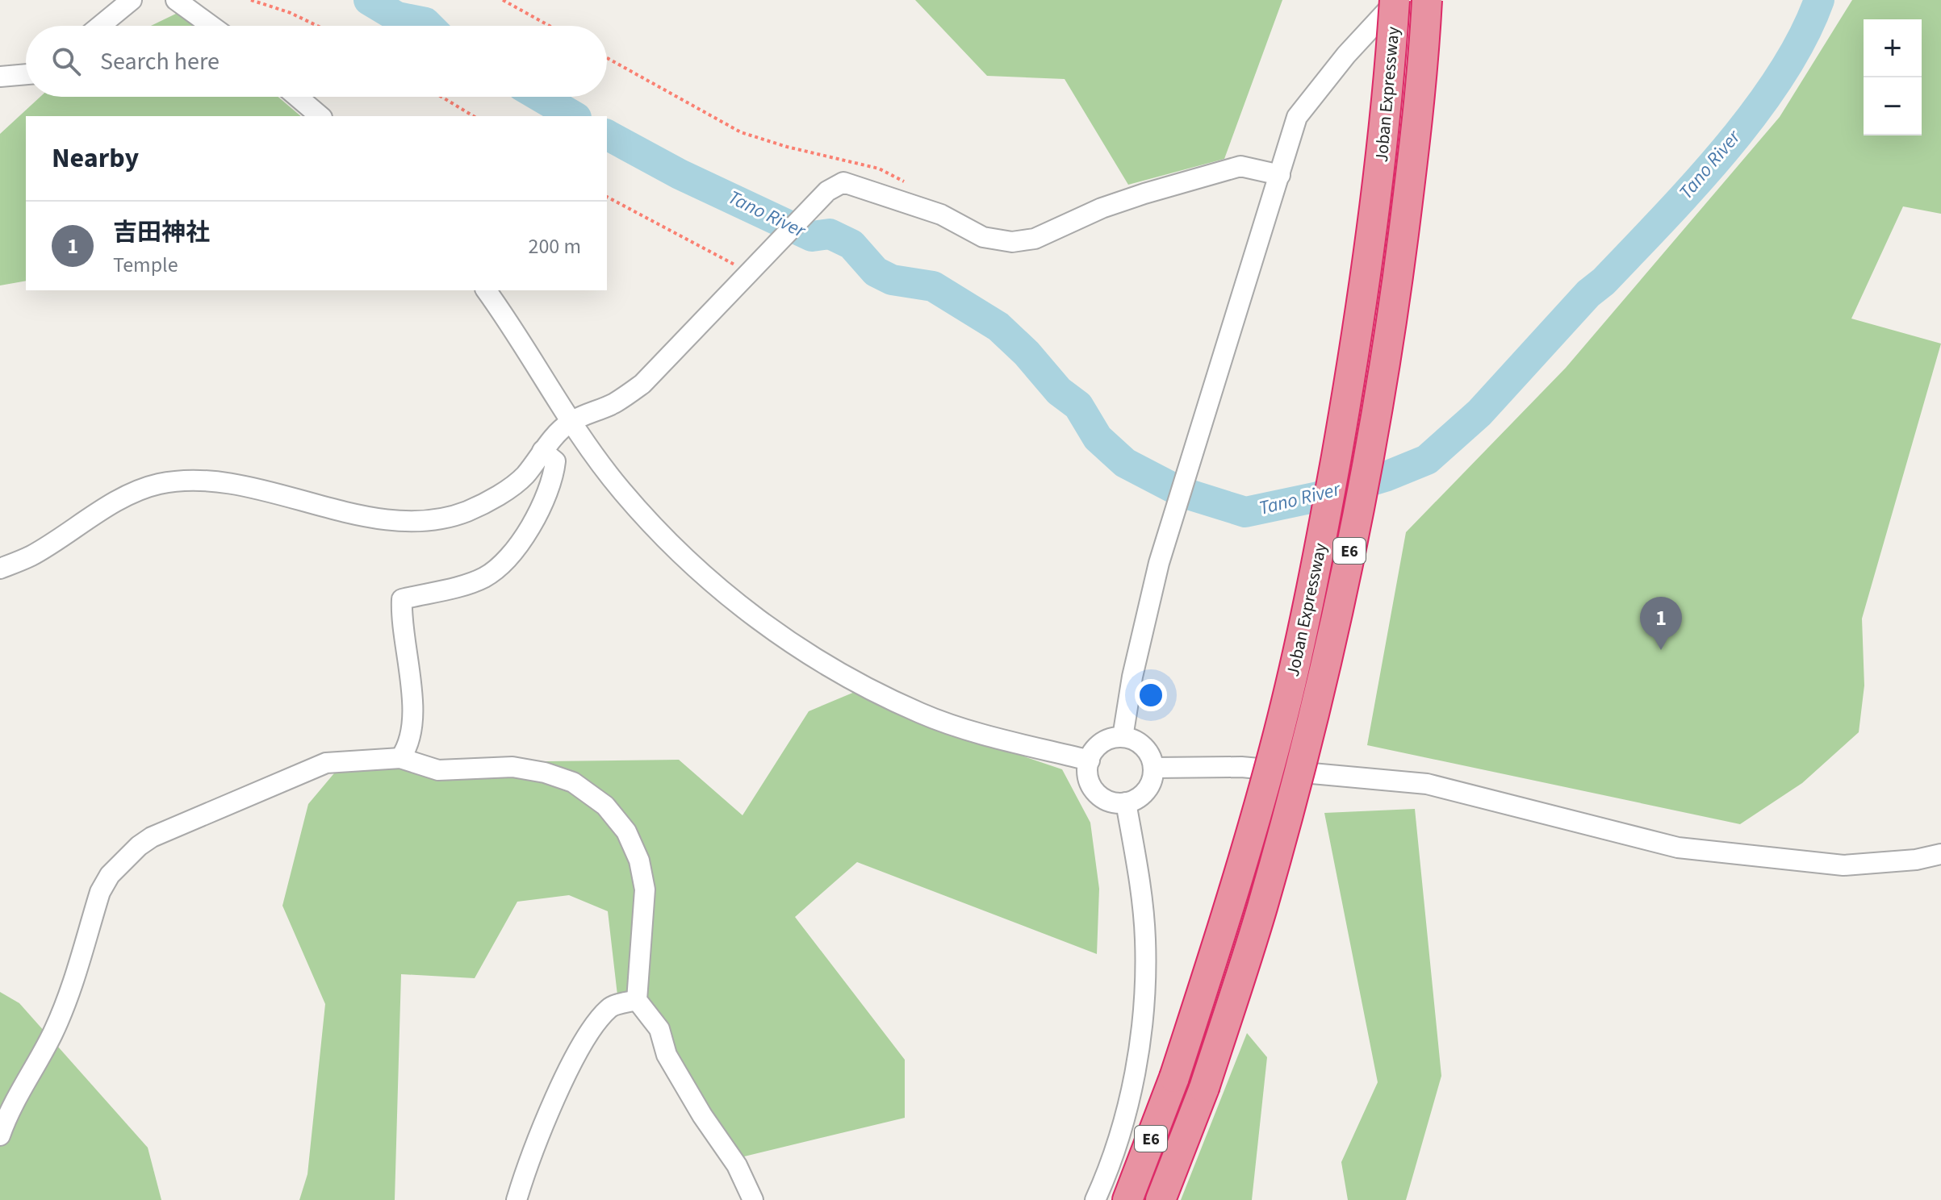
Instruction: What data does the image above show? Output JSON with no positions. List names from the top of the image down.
{
  "streets": {
    "highway": ["Joban Expressway", "E6"]
  },
  "water": ["Tano River"],
  "page": {
    "map_buttons": ["+", "−"],
    "search": "Search here",
    "heading": "Nearby",
    "list": [
      {
        "mark": "1",
        "name": "吉田神社",
        "note": "Temple",
        "value": "200 m"
      }
    ],
    "pins": "1"
  }
}
